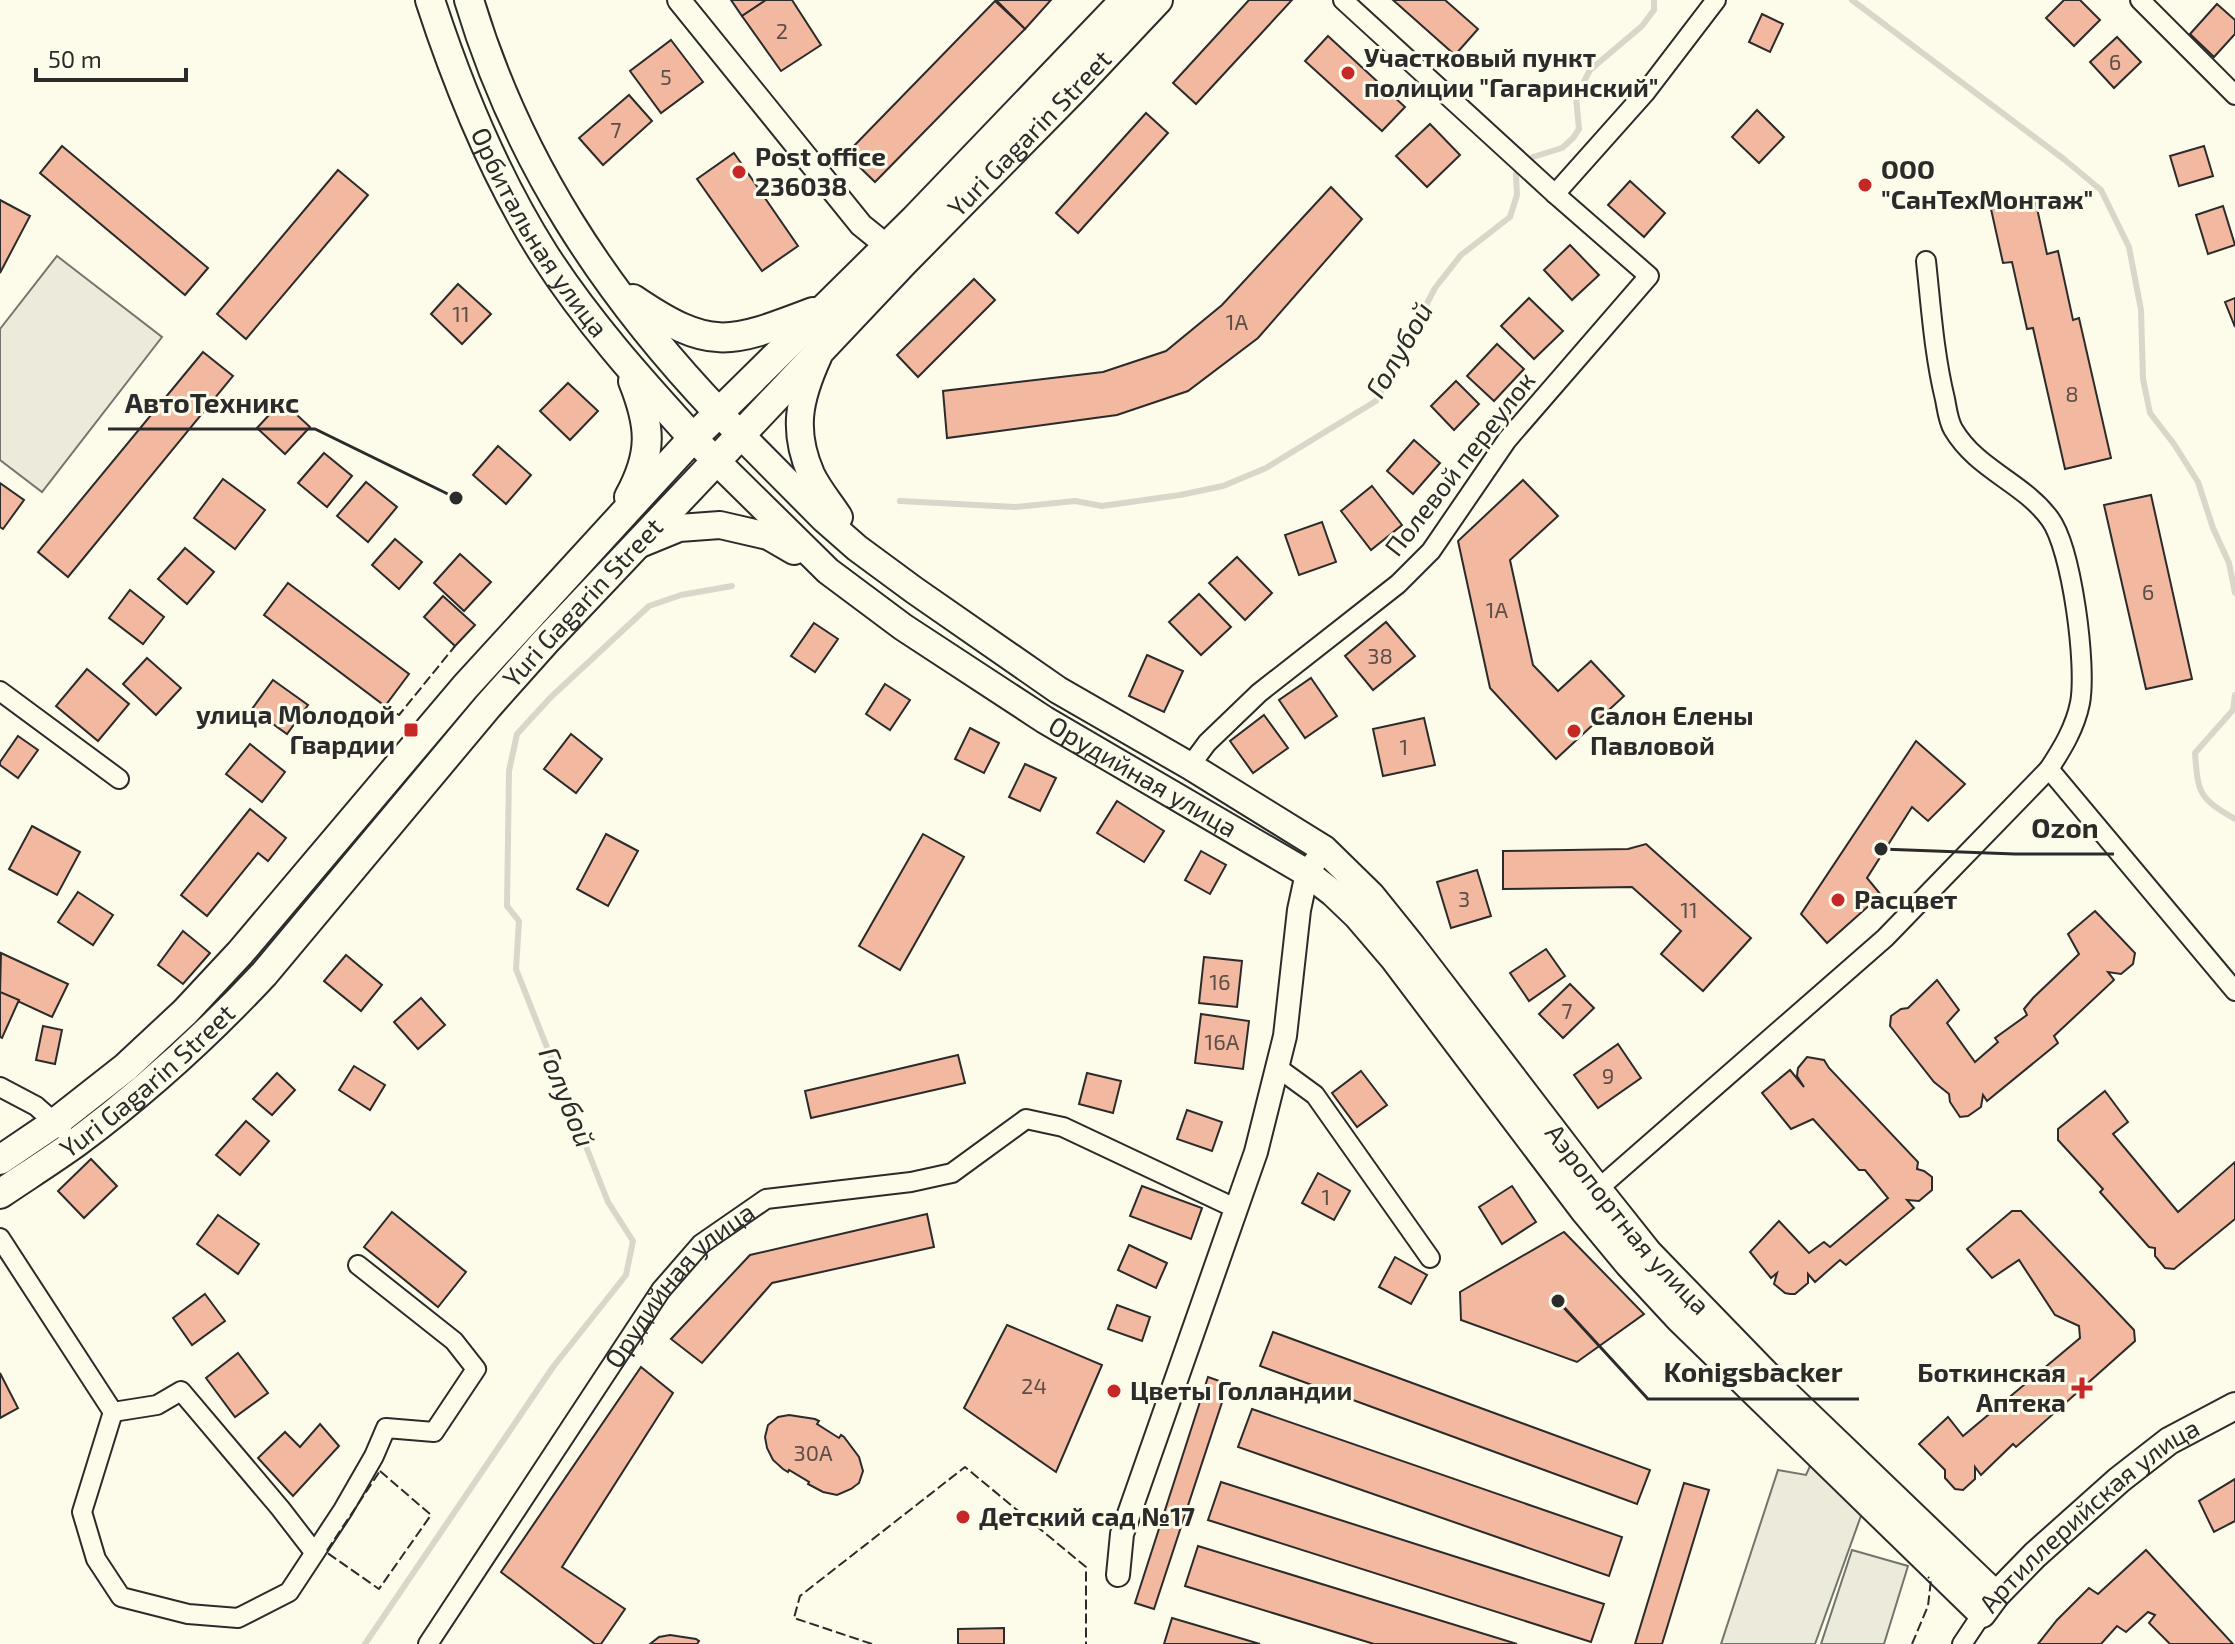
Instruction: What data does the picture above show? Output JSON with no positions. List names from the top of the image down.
{
  "streets": {
    "main road": [
      "Yuri Gagarin Street",
      "Орбитальная улица",
      "Орудийная улица",
      "Аэропортная улица",
      "Артиллерийская улица"
    ],
    "street": ["Полевой переулок"]
  },
  "crossings": [
    ["Yuri Gagarin Street", "Орбитальная улица"],
    ["Yuri Gagarin Street", "Орудийная улица"],
    ["Орбитальная улица", "Орудийная улица"],
    ["Полевой переулок", "Орудийная улица"],
    ["Орудийная улица", "Аэропортная улица"],
    ["Аэропортная улица", "Артиллерийская улица"]
  ],
  "water": ["Голубой"],
  "places": {
    "other": [
      "Участковый пункт полиции \"Гагаринский\"",
      "Post office 236038",
      "ООО \"СанТехМонтаж\"",
      "АвтоТехникс",
      "Салон Елены Павловой",
      "Ozon",
      "Расцвет",
      "Konigsbacker",
      "Цветы Голландии",
      "Детский сад №17"
    ],
    "transit": ["улица Молодой Гвардии"],
    "health": ["Боткинская Аптека"]
  },
  "house_numbers": [
    "2",
    "6",
    "5",
    "7",
    "11",
    "1А",
    "8",
    "6",
    "1А",
    "38",
    "1",
    "3",
    "11",
    "16",
    "7",
    "16А",
    "9",
    "1",
    "24",
    "30А"
  ],
  "scale_bar": "50 m"
}
